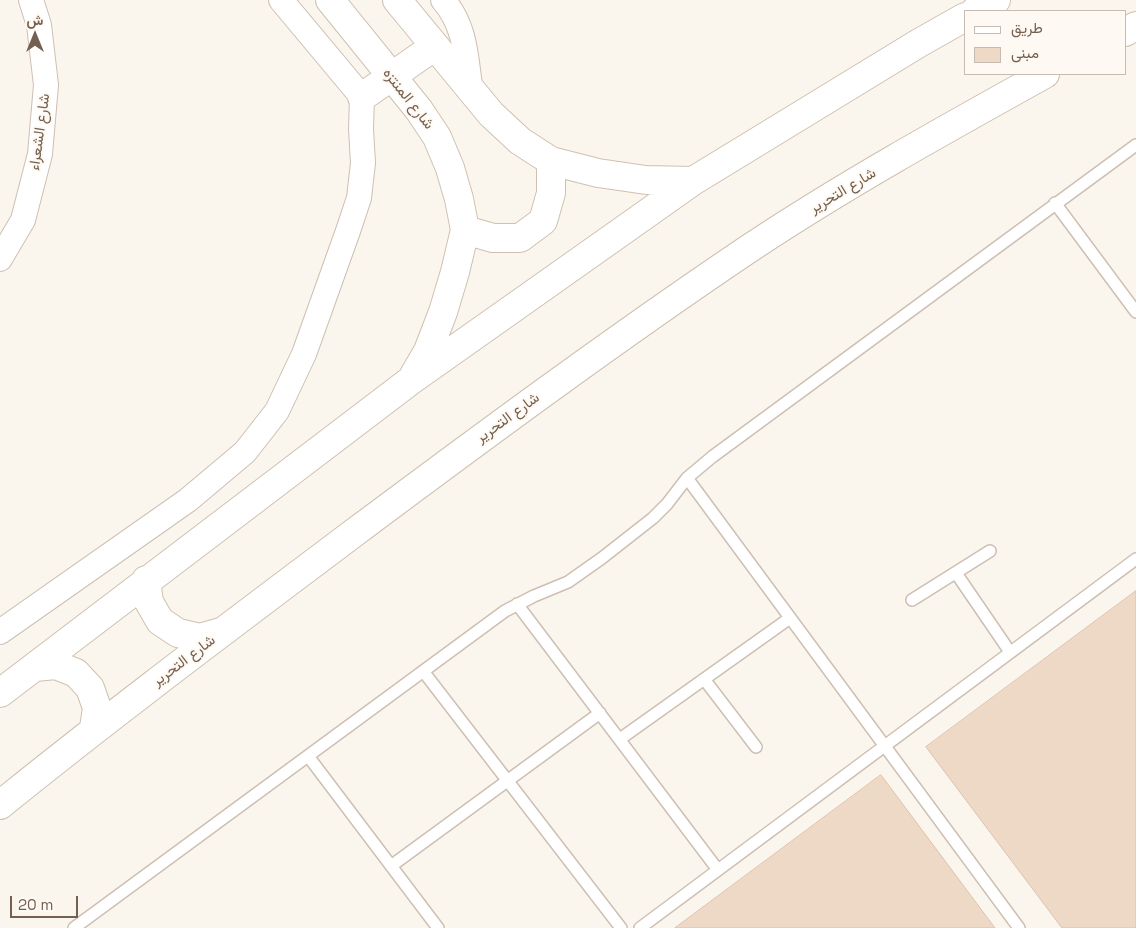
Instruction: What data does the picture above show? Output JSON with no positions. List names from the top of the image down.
{
  "streets": {
    "street": ["شارع المنتزه", "شارع الشعراء", "شارع التحرير"]
  },
  "legend": ["طريق", "مبنى"],
  "scale_bar": "20 m",
  "north": "top"
}
